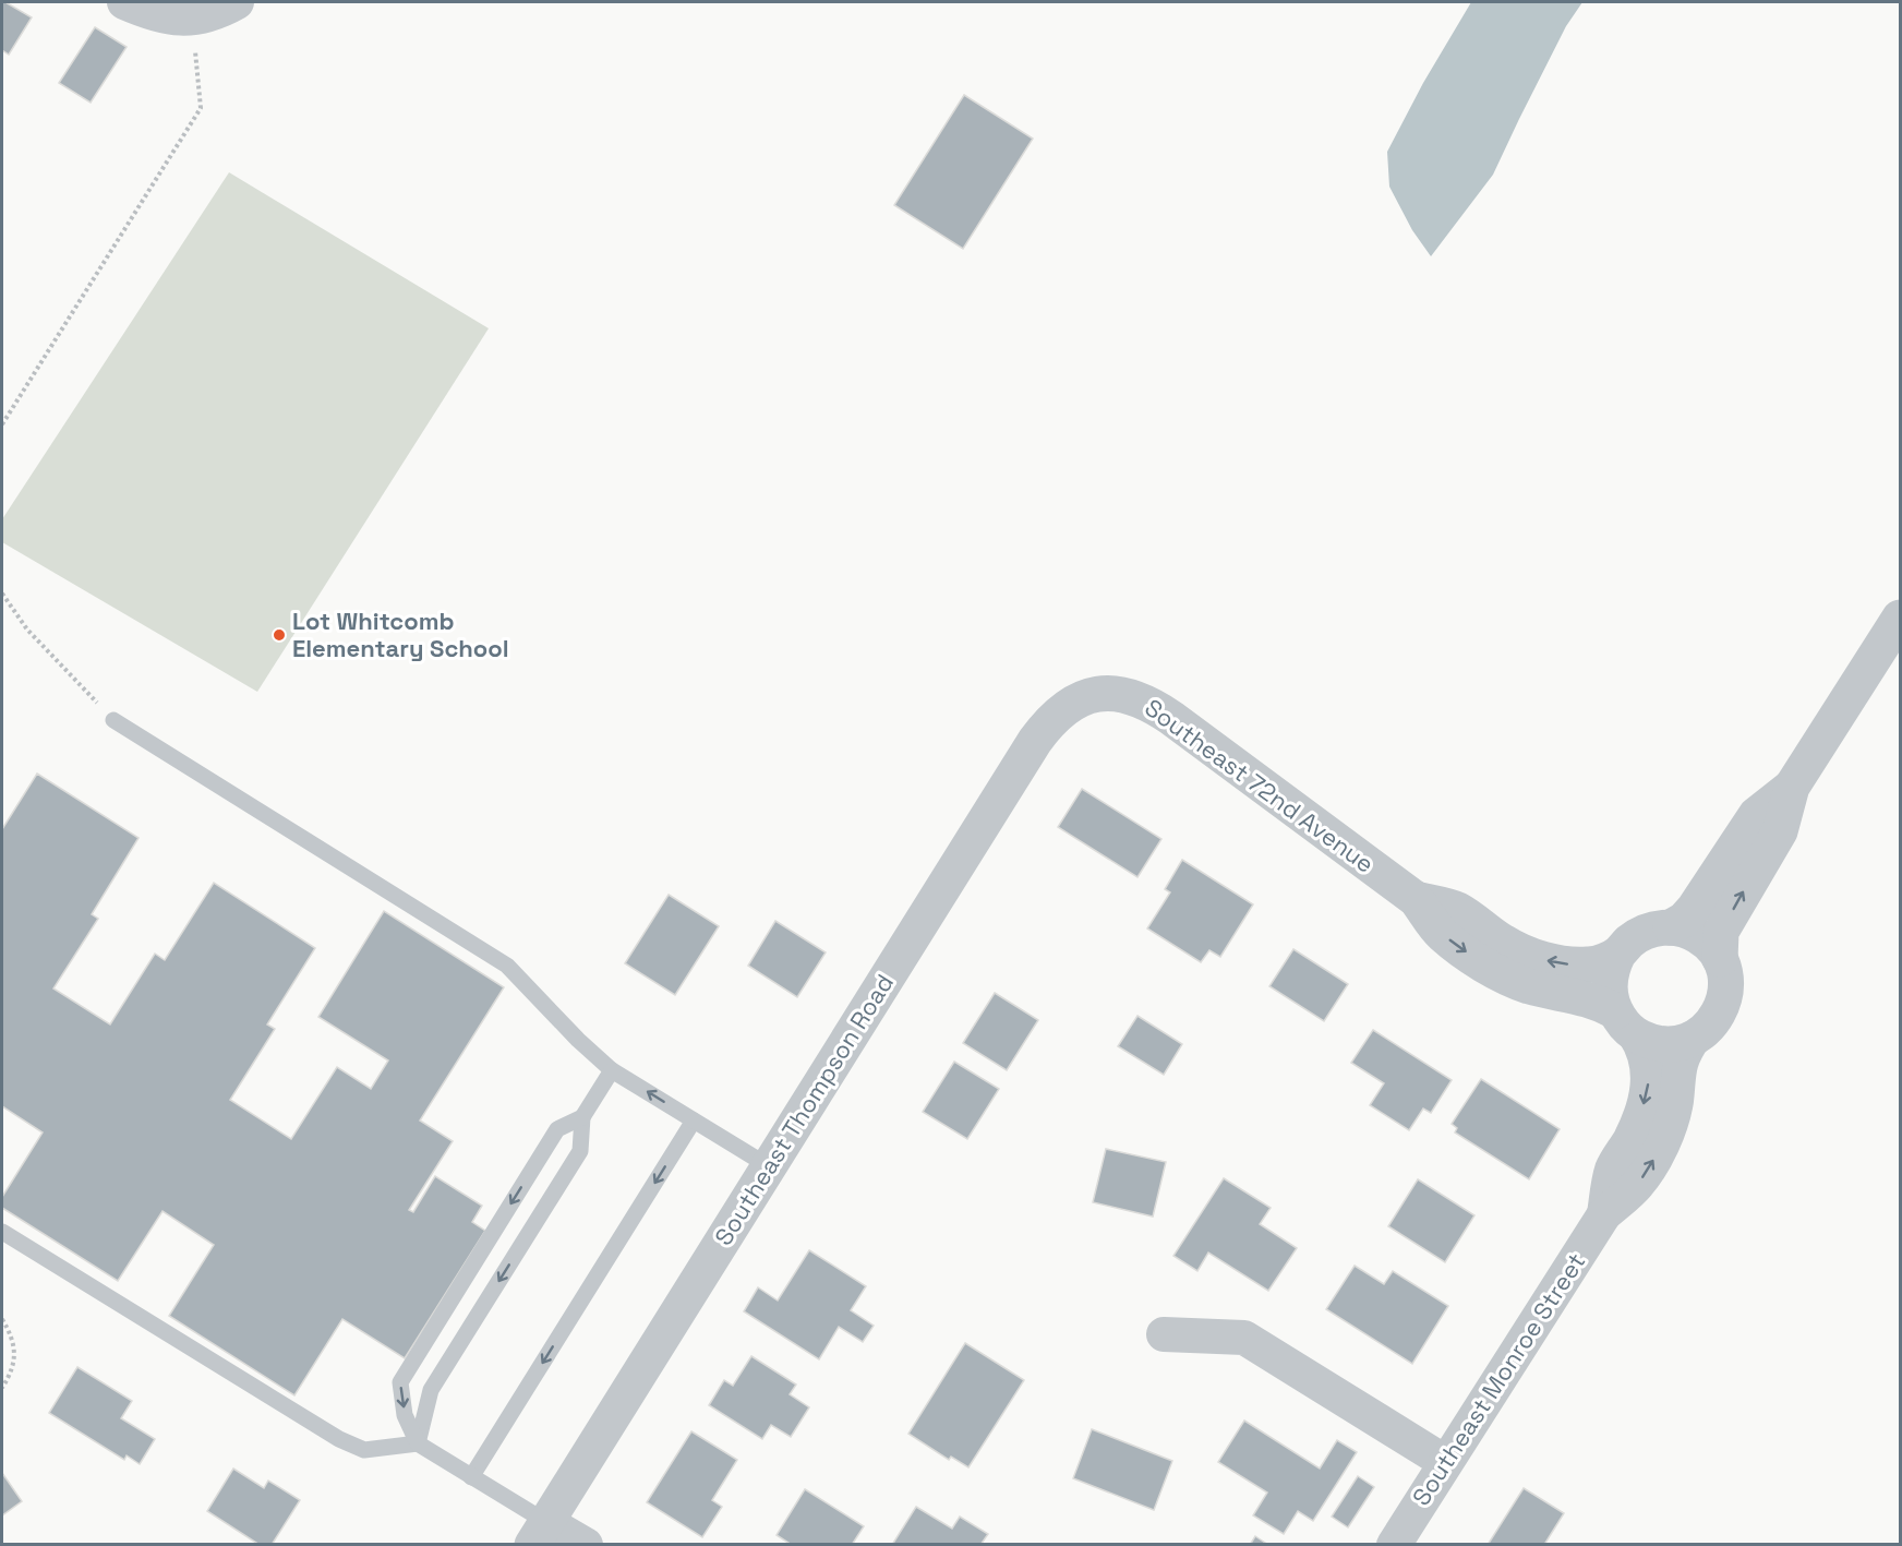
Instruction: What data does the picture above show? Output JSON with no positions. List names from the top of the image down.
{
  "streets": {
    "street": ["Southeast 72nd Avenue", "Southeast Thompson Road", "Southeast Monroe Street"]
  },
  "crossings": [
    ["Southeast 72nd Avenue", "Southeast Thompson Road"],
    ["Southeast 72nd Avenue", "Southeast Monroe Street"]
  ],
  "places": ["Lot Whitcomb Elementary School"]
}
